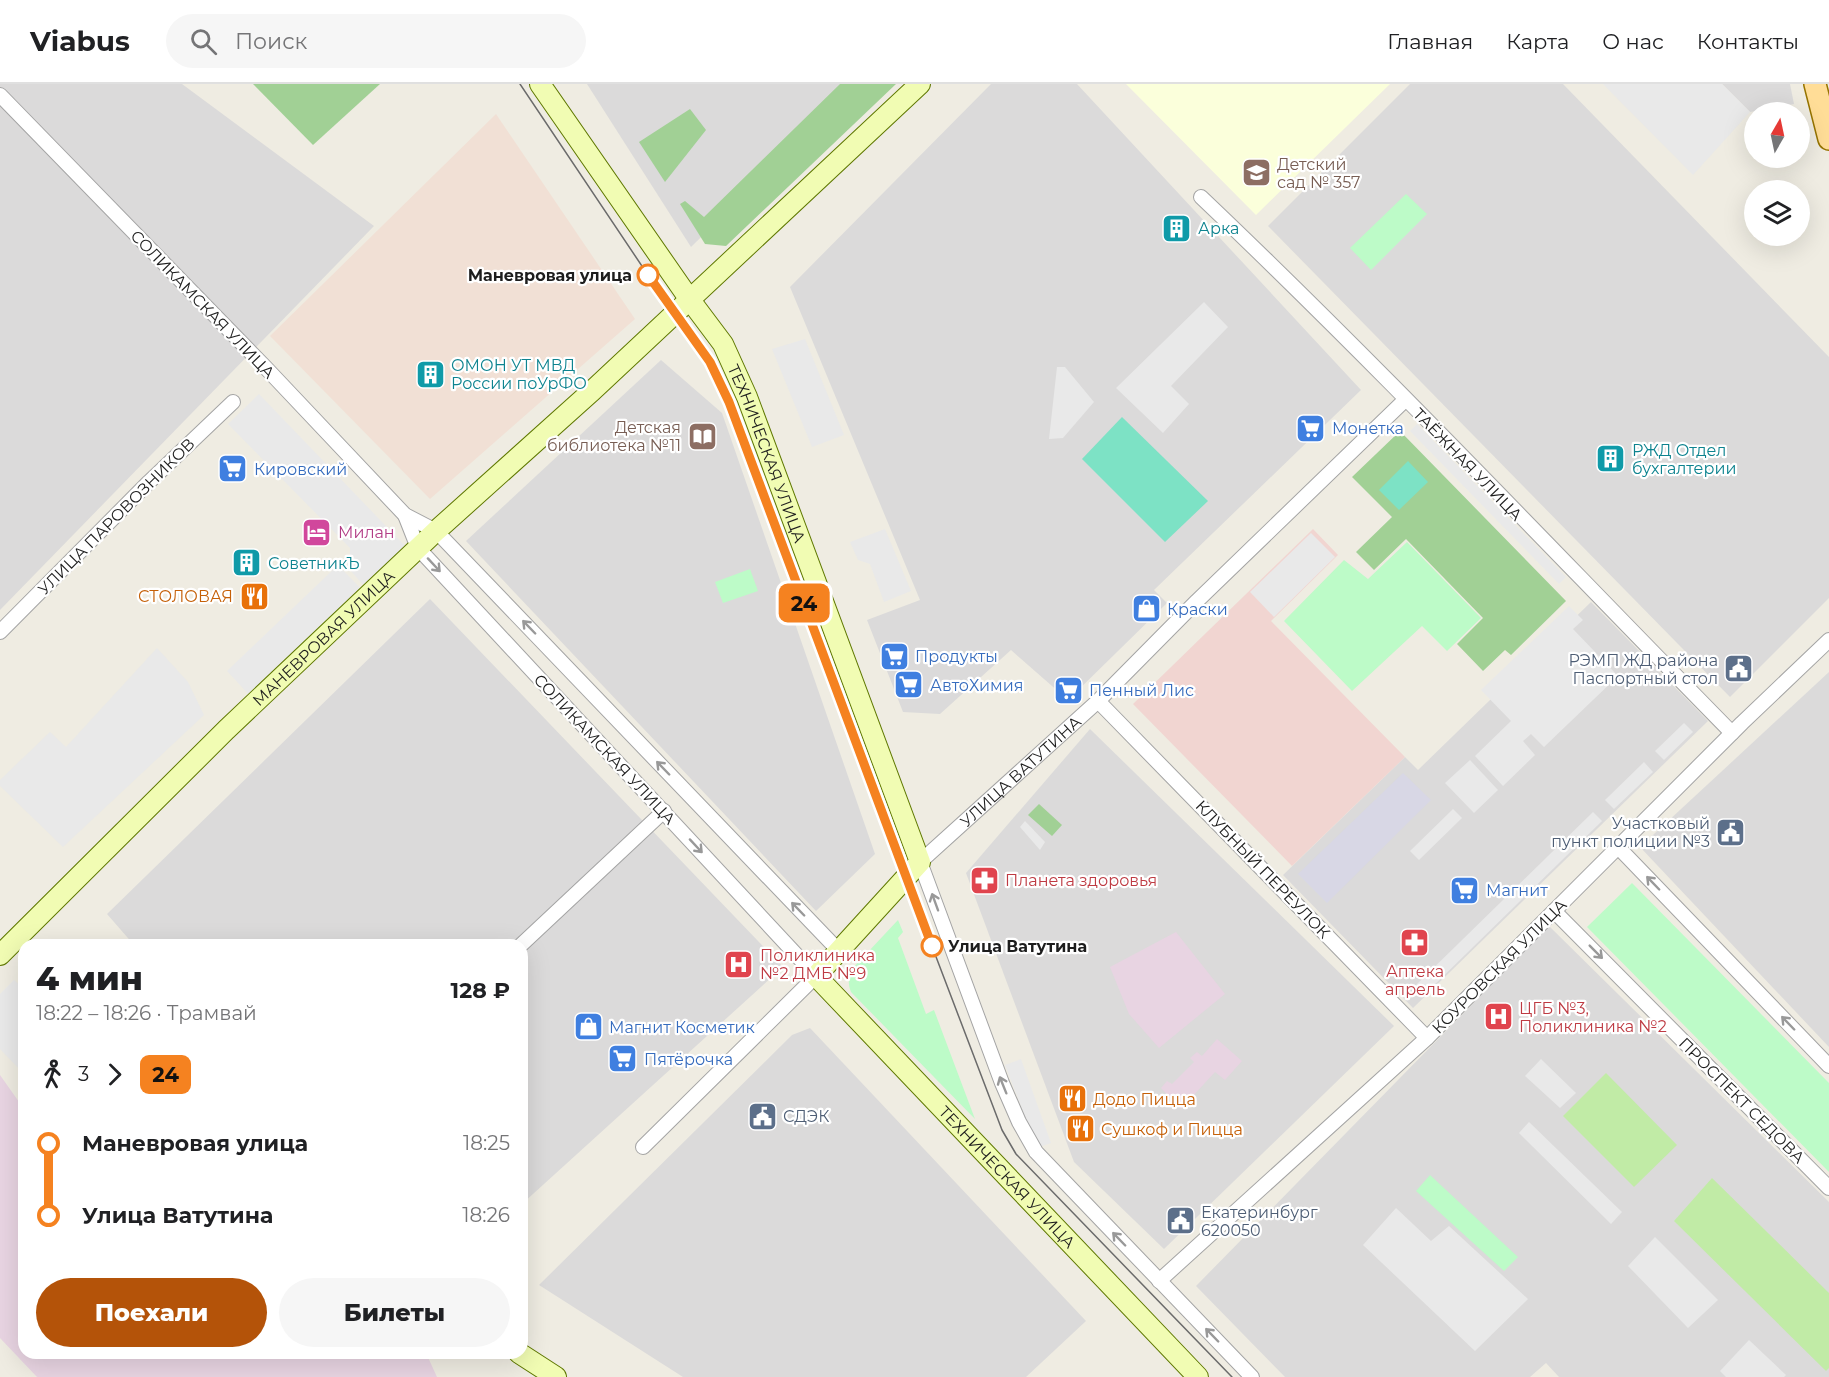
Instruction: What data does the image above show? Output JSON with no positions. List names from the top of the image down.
{
  "streets": {
    "main road": ["ТЕХНИЧЕСКАЯ УЛИЦА", "МАНЕВРОВАЯ УЛИЦА", "УЛИЦА ВАТУТИНА"],
    "street": [
      "СОЛИКАМСКАЯ УЛИЦА",
      "ТАЁЖНАЯ УЛИЦА",
      "УЛИЦА ПАРОВОЗНИКОВ",
      "КЛУБНЫЙ ПЕРЕУЛОК",
      "КОУРОВСКАЯ УЛИЦА",
      "ПРОСПЕКТ СЕДОВА"
    ]
  },
  "crossings": [
    ["СОЛИКАМСКАЯ УЛИЦА", "ТЕХНИЧЕСКАЯ УЛИЦА"],
    ["СОЛИКАМСКАЯ УЛИЦА", "МАНЕВРОВАЯ УЛИЦА"],
    ["СОЛИКАМСКАЯ УЛИЦА", "УЛИЦА ВАТУТИНА"],
    ["ТЕХНИЧЕСКАЯ УЛИЦА", "МАНЕВРОВАЯ УЛИЦА"],
    ["ТЕХНИЧЕСКАЯ УЛИЦА", "УЛИЦА ВАТУТИНА"],
    ["ТАЁЖНАЯ УЛИЦА", "УЛИЦА ВАТУТИНА"],
    ["ТАЁЖНАЯ УЛИЦА", "КОУРОВСКАЯ УЛИЦА"],
    ["УЛИЦА ВАТУТИНА", "КЛУБНЫЙ ПЕРЕУЛОК"],
    ["КЛУБНЫЙ ПЕРЕУЛОК", "КОУРОВСКАЯ УЛИЦА"],
    ["КОУРОВСКАЯ УЛИЦА", "ПРОСПЕКТ СЕДОВА"]
  ],
  "places": {
    "school or university": ["Детский сад № 357"],
    "building": [
      "Арка",
      "ОМОН УТ МВД России поУрФО",
      "РЖД Отдел бухгалтерии",
      "СоветникЪ"
    ],
    "other": ["Маневровая улица", "Улица Ватутина"],
    "supermarket": [
      "Монетка",
      "Кировский",
      "Продукты",
      "АвтоХимия",
      "Пенный Лис",
      "Магнит",
      "Пятёрочка"
    ],
    "library": ["Детская библиотека №11"],
    "hotel": ["Милан"],
    "restaurant": ["СТОЛОВАЯ", "Додо Пицца", "Сушкоф и Пицца"],
    "shop": ["Краски", "Магнит Косметик"],
    "public building": [
      "РЭМП ЖД района Паспортный стол",
      "Участковый пункт полиции №3",
      "СДЭК",
      "Екатеринбург 620050"
    ],
    "pharmacy": ["Планета здоровья", "Аптека апрель"],
    "hospital": ["Поликлиника №2 ДМБ №9", "ЦГБ №3, Поликлиника №2"]
  },
  "lines": ["tram line 24"],
  "north": "top",
  "page": {
    "header": "Viabus",
    "search": "Поиск",
    "nav": [
      "Главная",
      "Карта",
      "О нас",
      "Контакты"
    ],
    "on_map": "24",
    "heading": ["4 мин", "18:22 – 18:26 · Трамвай", "128 ₽"],
    "legs": ["3", "24"],
    "list": [
      {
        "name": "Маневровая улица",
        "value": "18:25"
      },
      {
        "name": "Улица Ватутина",
        "value": "18:26"
      }
    ],
    "buttons": ["Поехали", "Билеты"]
  }
}
